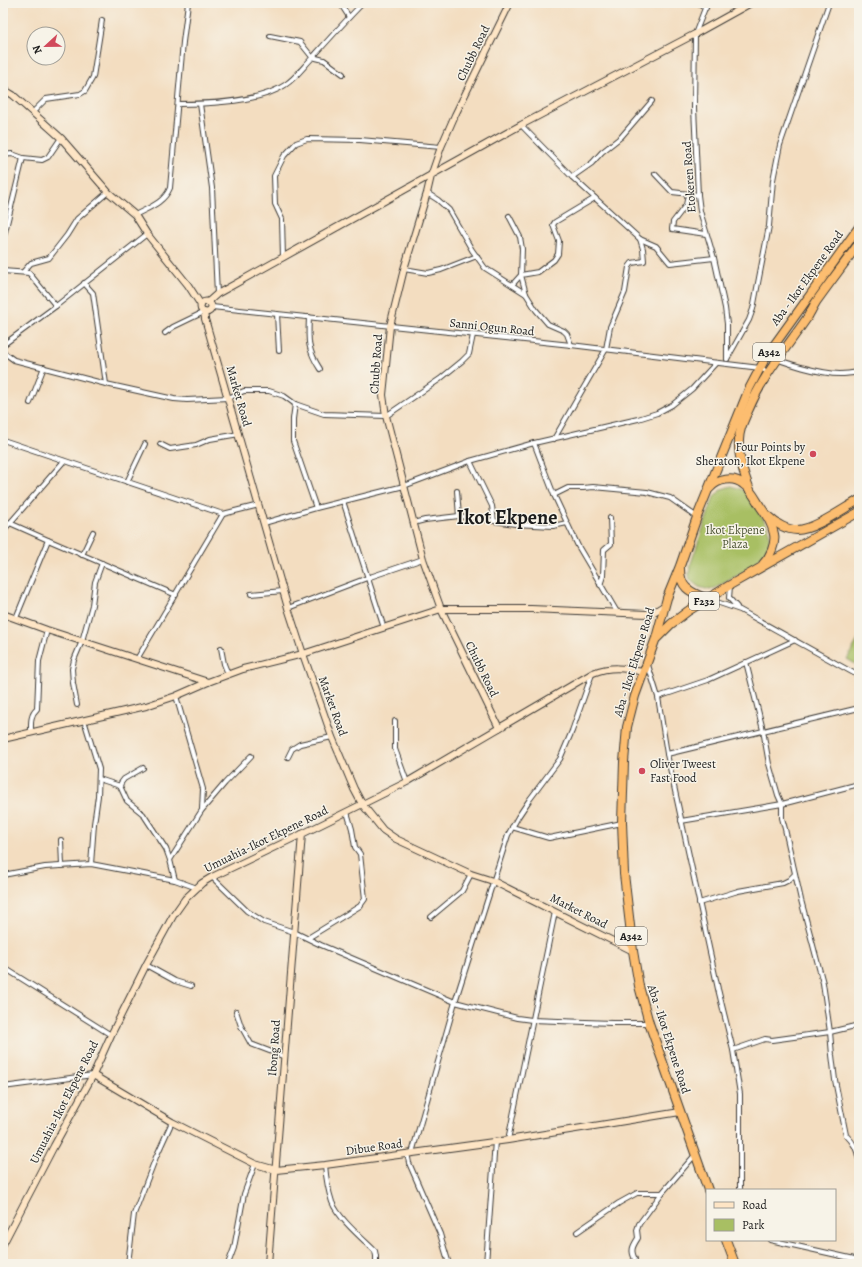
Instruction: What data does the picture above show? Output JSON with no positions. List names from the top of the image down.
{
  "streets": {
    "highway": ["Aba - Ikot Ekpene Road", "A342", "F232"],
    "main road": [
      "Chubb Road",
      "Market Road",
      "Umuahia-Ikot Ekpene Road",
      "Ibong Road",
      "Dibue Road"
    ],
    "street": ["Etokeren Road", "Sanni Ogun Road"]
  },
  "crossings": [
    ["Chubb Road", "Sanni Ogun Road"],
    ["Chubb Road", "Umuahia-Ikot Ekpene Road"],
    ["Etokeren Road", "Sanni Ogun Road"],
    ["Aba - Ikot Ekpene Road", "Sanni Ogun Road"],
    ["Aba - Ikot Ekpene Road", "A342"],
    ["Aba - Ikot Ekpene Road", "Market Road"],
    ["Aba - Ikot Ekpene Road", "F232"],
    ["Aba - Ikot Ekpene Road", "Umuahia-Ikot Ekpene Road"],
    ["Aba - Ikot Ekpene Road", "Dibue Road"],
    ["Sanni Ogun Road", "A342"],
    ["Sanni Ogun Road", "Market Road"],
    ["A342", "F232"],
    ["Market Road", "Umuahia-Ikot Ekpene Road"],
    ["Umuahia-Ikot Ekpene Road", "Ibong Road"],
    ["Umuahia-Ikot Ekpene Road", "Dibue Road"],
    ["Ibong Road", "Dibue Road"]
  ],
  "districts": ["Ikot Ekpene"],
  "parks": ["Ikot Ekpene Plaza"],
  "places": ["Four Points by Sheraton, Ikot Ekpene", "Oliver Tweest Fast Food"],
  "legend": ["Road", "Park"],
  "north": "left"
}
